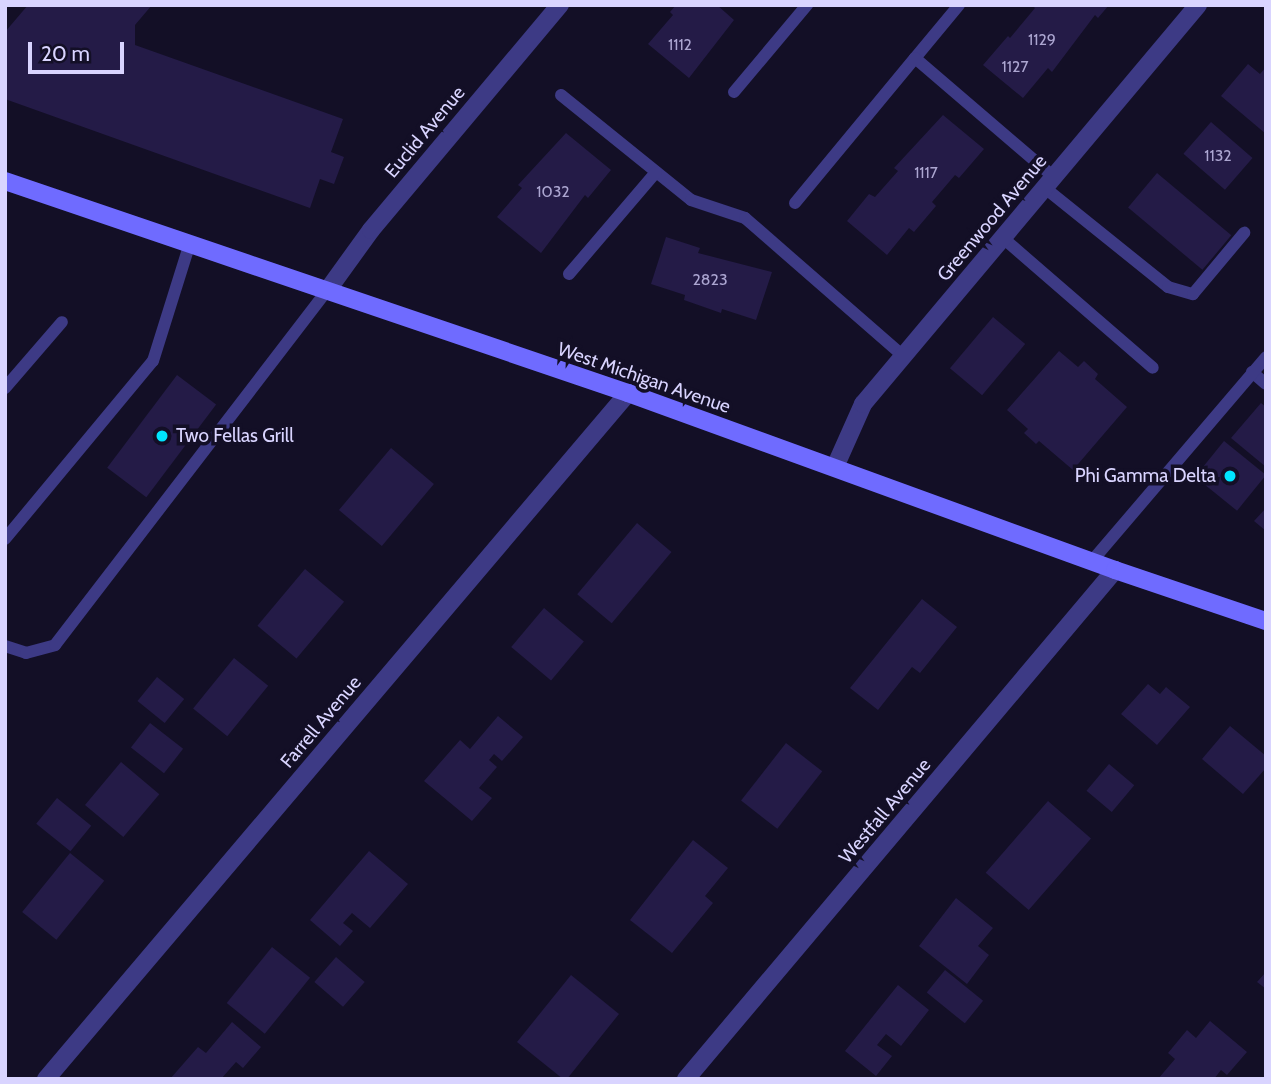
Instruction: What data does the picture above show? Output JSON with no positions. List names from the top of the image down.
{
  "streets": {
    "street": [
      "Euclid Avenue",
      "Greenwood Avenue",
      "West Michigan Avenue",
      "Farrell Avenue",
      "Westfall Avenue"
    ]
  },
  "crossings": [
    ["Euclid Avenue", "West Michigan Avenue"],
    ["Greenwood Avenue", "West Michigan Avenue"],
    ["West Michigan Avenue", "Farrell Avenue"],
    ["West Michigan Avenue", "Westfall Avenue"]
  ],
  "places": ["Two Fellas Grill", "Phi Gamma Delta"],
  "house_numbers": [
    "1129",
    "1112",
    "1127",
    "1132",
    "1117",
    "1032",
    "2823"
  ],
  "scale_bar": "20 m"
}
